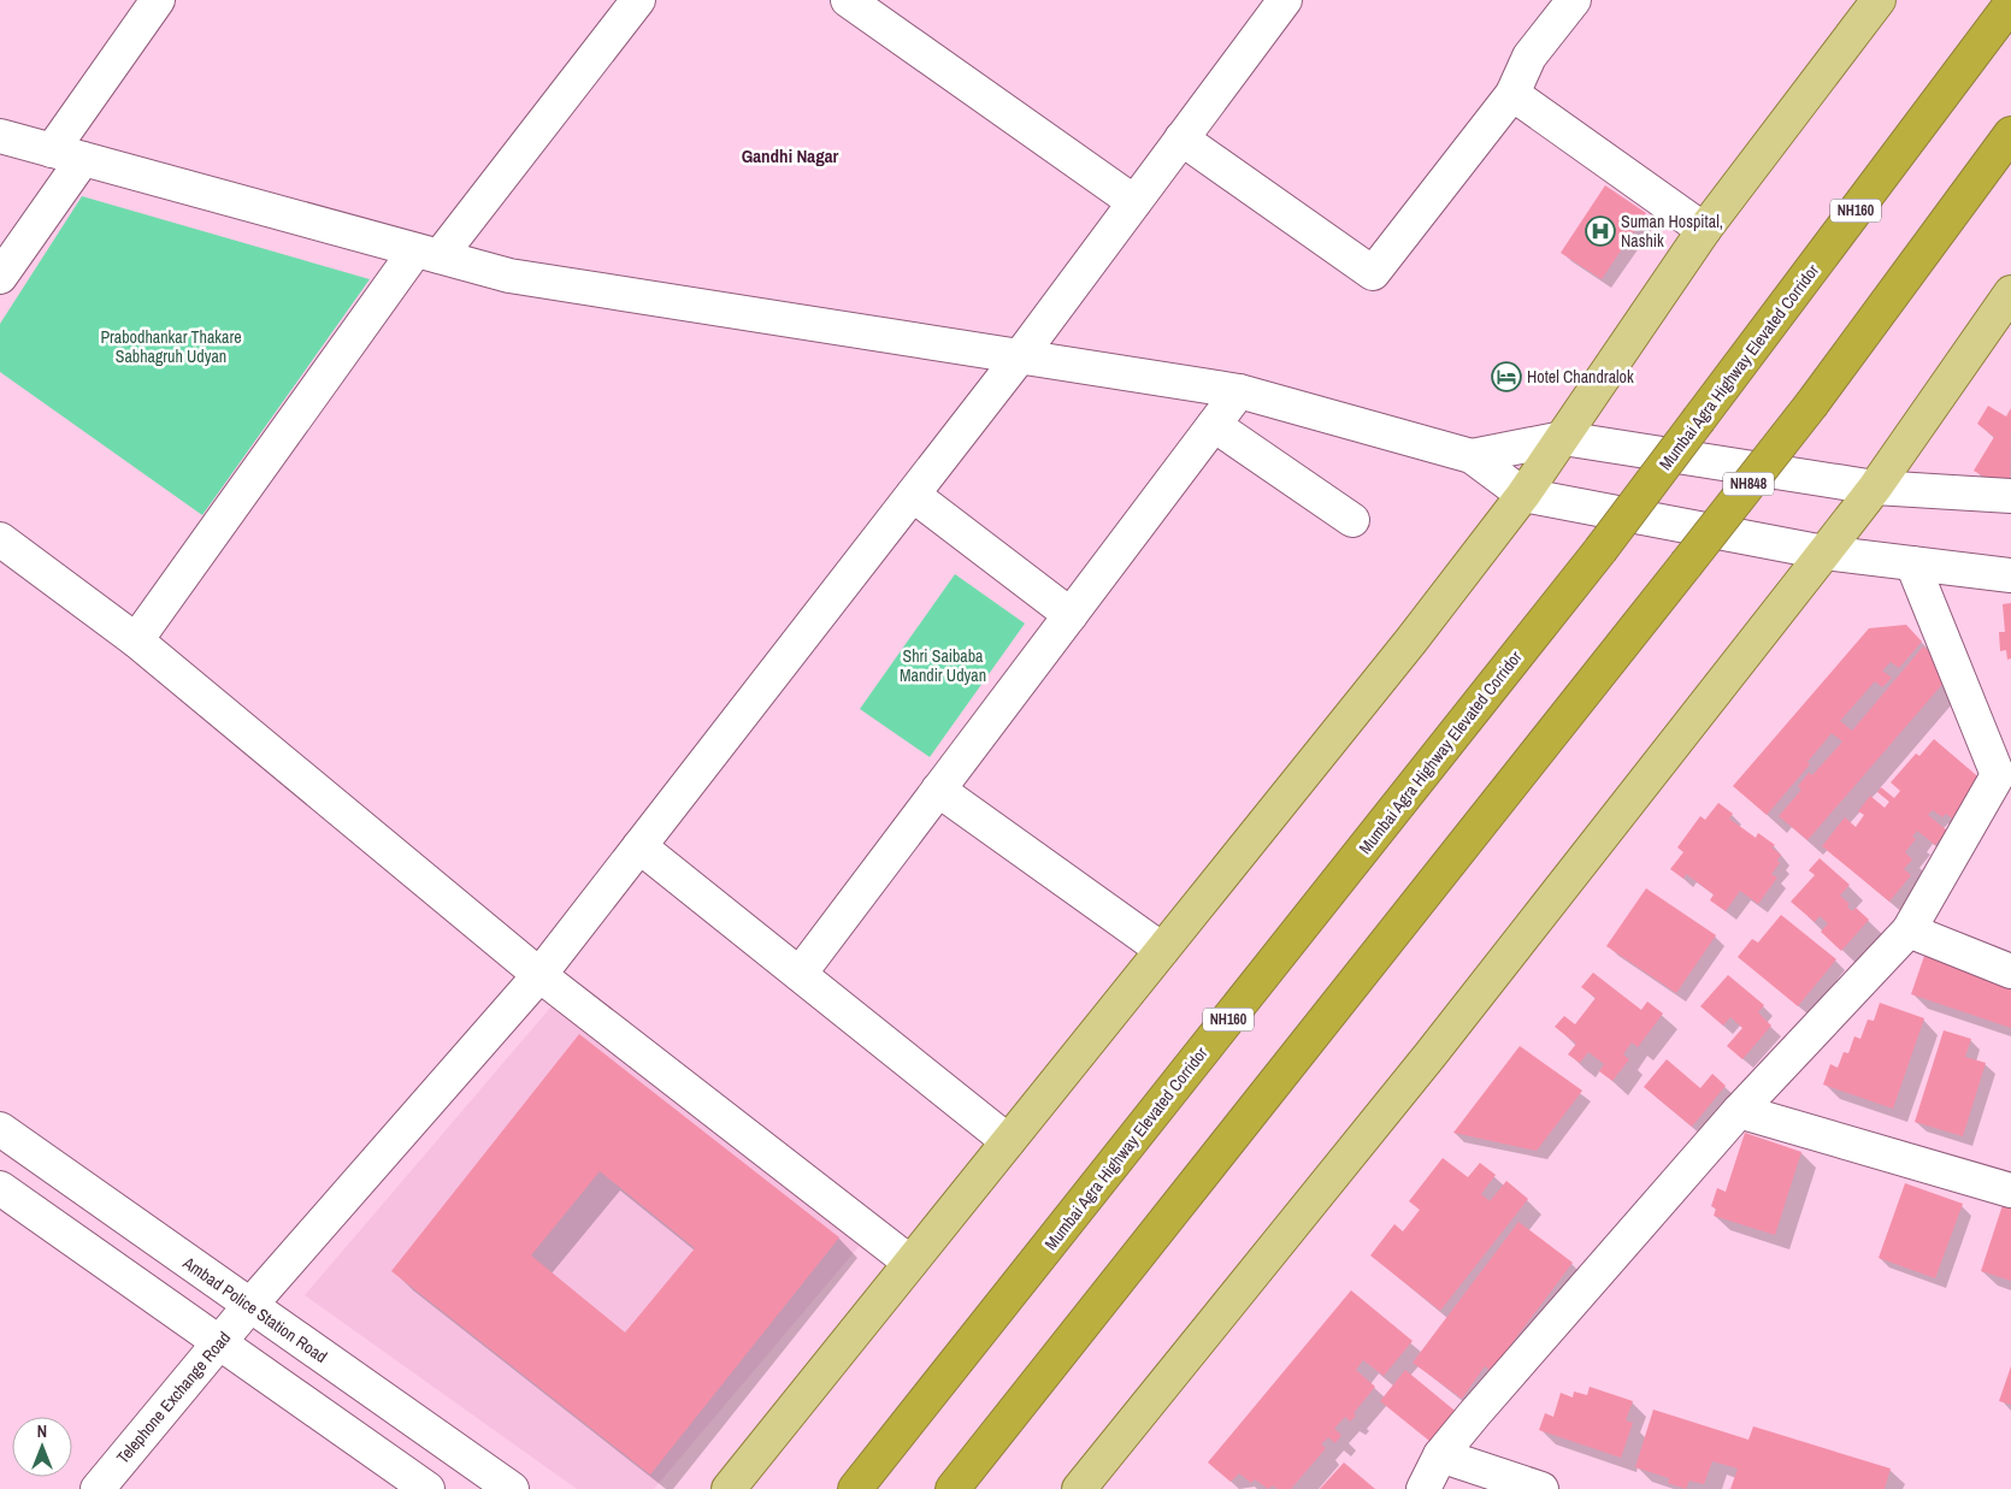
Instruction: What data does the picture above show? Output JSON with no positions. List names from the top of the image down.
{
  "streets": {
    "highway": ["NH160", "Mumbai Agra Highway Elevated Corridor", "NH848"],
    "street": ["Ambad Police Station Road", "Telephone Exchange Road"]
  },
  "crossings": [
    ["Ambad Police Station Road", "Telephone Exchange Road"]
  ],
  "districts": ["Gandhi Nagar"],
  "parks": ["Prabodhankar Thakare Sabhagruh Udyan", "Shri Saibaba Mandir Udyan"],
  "places": {
    "hospital": ["Suman Hospital, Nashik"],
    "hotel": ["Hotel Chandralok"]
  },
  "north": "top"
}
